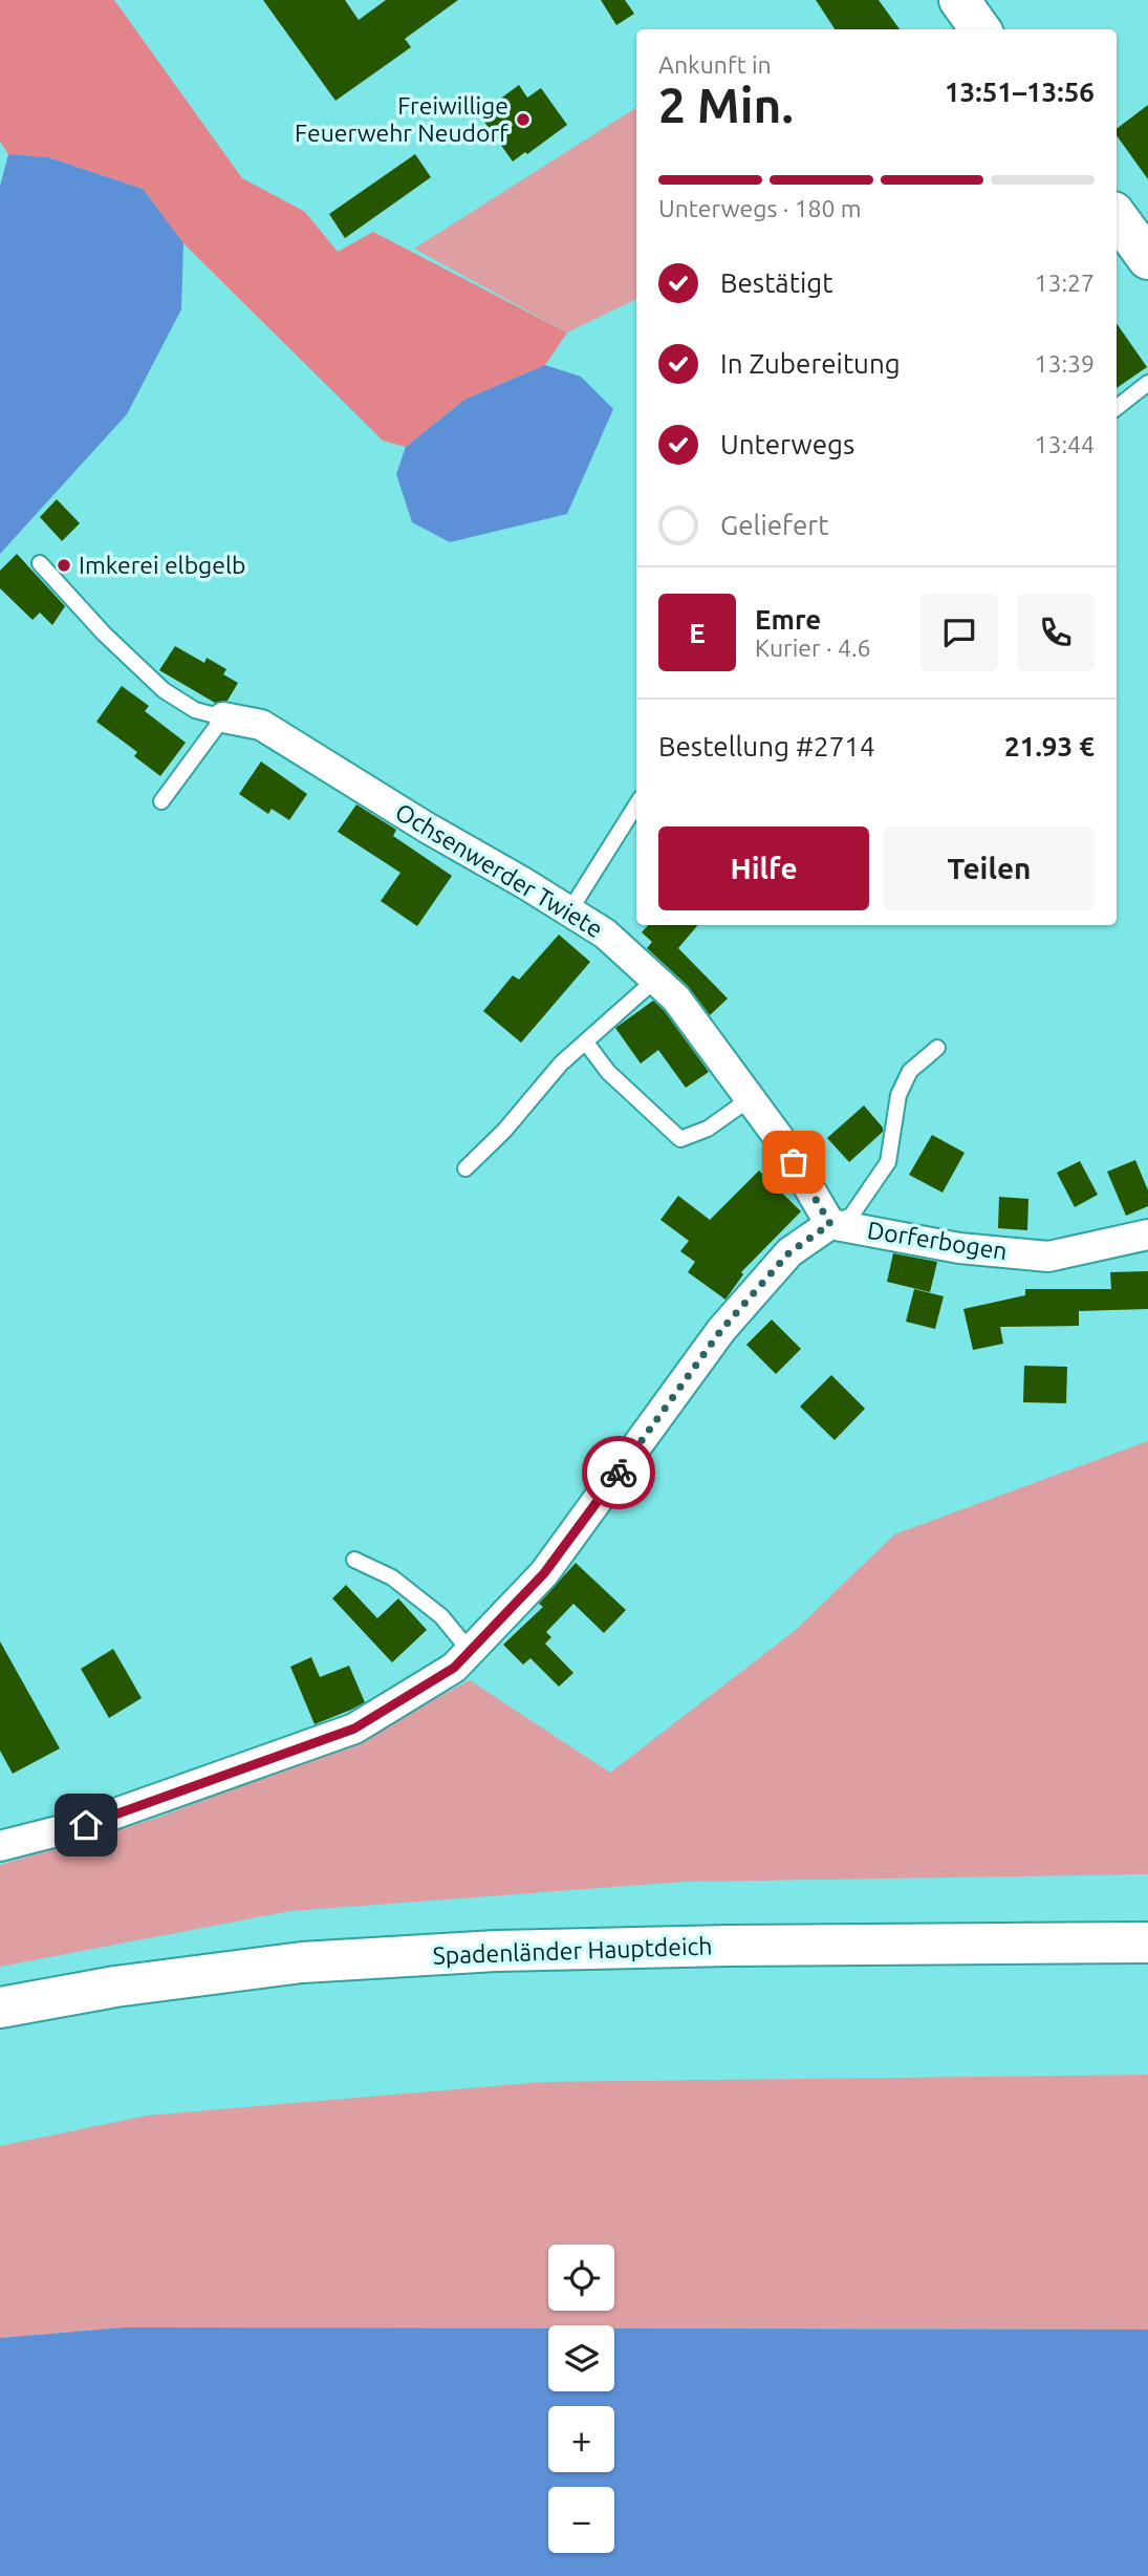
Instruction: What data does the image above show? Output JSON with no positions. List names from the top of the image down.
{
  "streets": {
    "street": ["Ochsenwerder Twiete", "Dorferbogen", "Spadenländer Hauptdeich"]
  },
  "crossings": [
    ["Ochsenwerder Twiete", "Dorferbogen"]
  ],
  "places": ["Freiwillige Feuerwehr Neudorf", "Imkerei elbgelb"],
  "page": {
    "heading": ["2 Min.", "Ankunft in", "13:51–13:56"],
    "panel": [
      "Emre",
      "Kurier · 4.6",
      "Bestellung #2714",
      "21.93 €"
    ],
    "bar": "Unterwegs · 180 m",
    "list": [
      ["Bestätigt", "13:27"],
      ["In Zubereitung", "13:39"],
      ["Unterwegs", "13:44"],
      "Geliefert"
    ],
    "round": "E",
    "buttons": ["Hilfe", "Teilen"],
    "map_buttons": ["+", "−"]
  }
}
